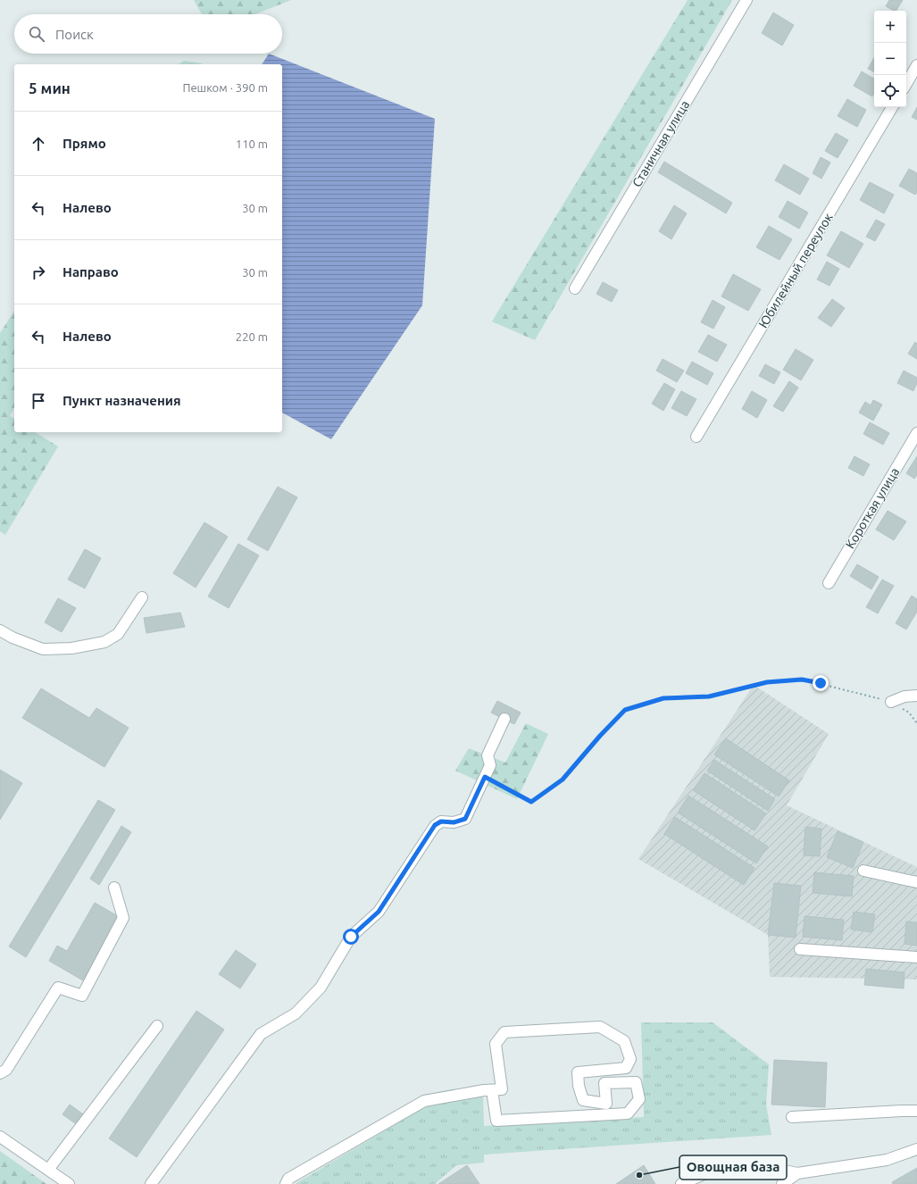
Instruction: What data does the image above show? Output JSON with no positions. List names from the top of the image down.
{
  "streets": {
    "street": ["Станичная улица", "Юбилейный переулок", "Короткая улица"]
  },
  "places": ["Овощная база"],
  "page": {
    "map_buttons": ["+", "−"],
    "search": "Поиск",
    "heading": ["5 мин", "Пешком · 390 m"],
    "list": [
      ["Прямо", "110 m"],
      ["Налево", "30 m"],
      ["Направо", "30 m"],
      ["Налево", "220 m"],
      "Пункт назначения"
    ]
  }
}
